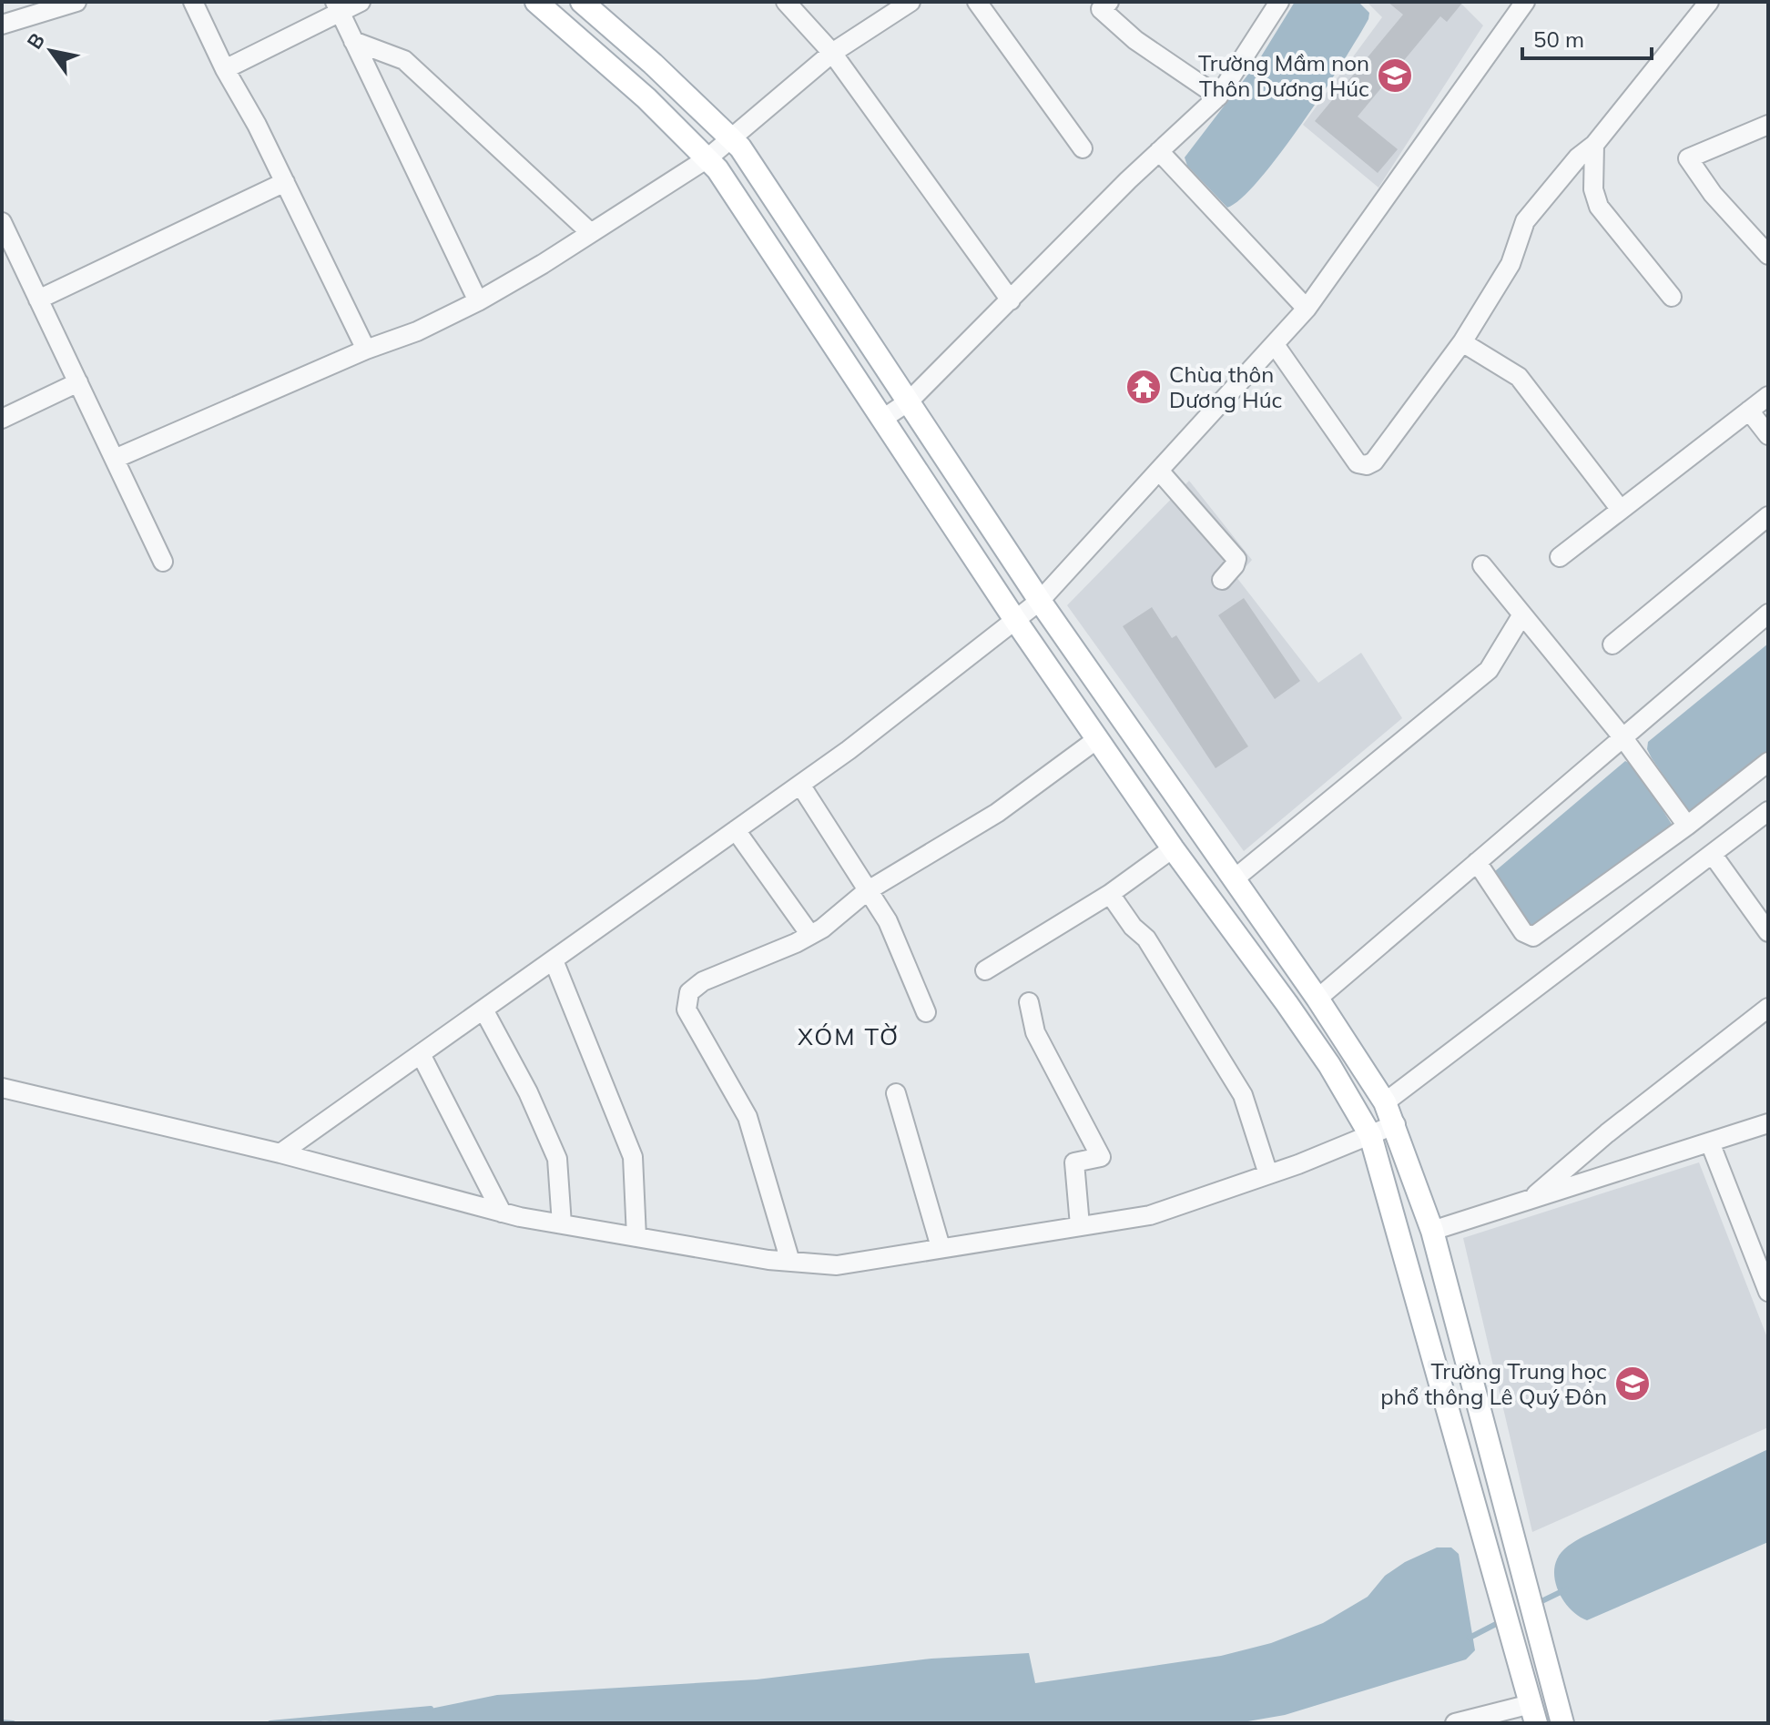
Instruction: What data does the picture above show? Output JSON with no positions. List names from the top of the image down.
{
  "districts": ["XÓM TỜ"],
  "places": {
    "school or university": ["Trường Mầm non Thôn Dương Húc", "Trường Trung học phổ thông Lê Quý Đôn"],
    "temple": ["Chùa thôn Dương Húc"]
  },
  "scale_bar": "50 m",
  "north": "top left"
}
